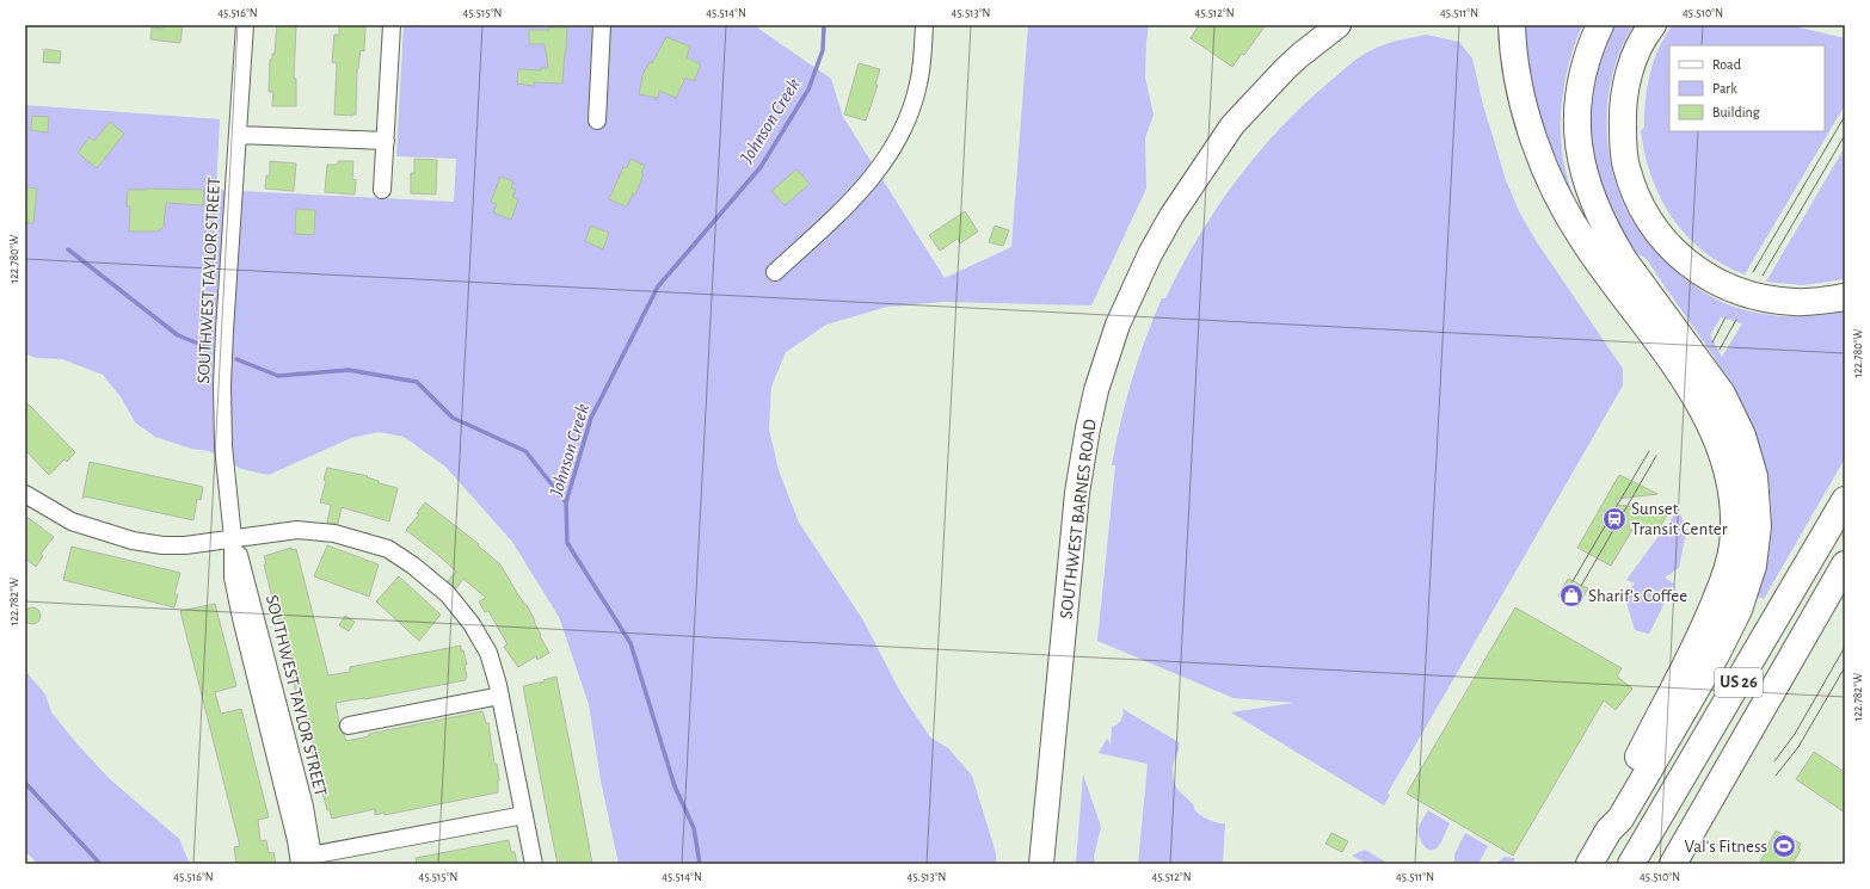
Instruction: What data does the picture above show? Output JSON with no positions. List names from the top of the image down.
{
  "streets": {
    "highway": ["US 26"],
    "main road": ["SOUTHWEST BARNES ROAD"],
    "street": ["SOUTHWEST TAYLOR STREET"]
  },
  "water": ["Johnson Creek"],
  "places": {
    "station": ["Sunset Transit Center"],
    "shop": ["Sharif's Coffee"],
    "sports": ["Val's Fitness"]
  },
  "legend": ["Road", "Park", "Building"],
  "coordinates": [
    "45.516°N",
    "45.515°N",
    "45.514°N",
    "45.513°N",
    "45.512°N",
    "45.511°N",
    "45.510°N",
    "122.780°W",
    "122.782°W"
  ]
}
